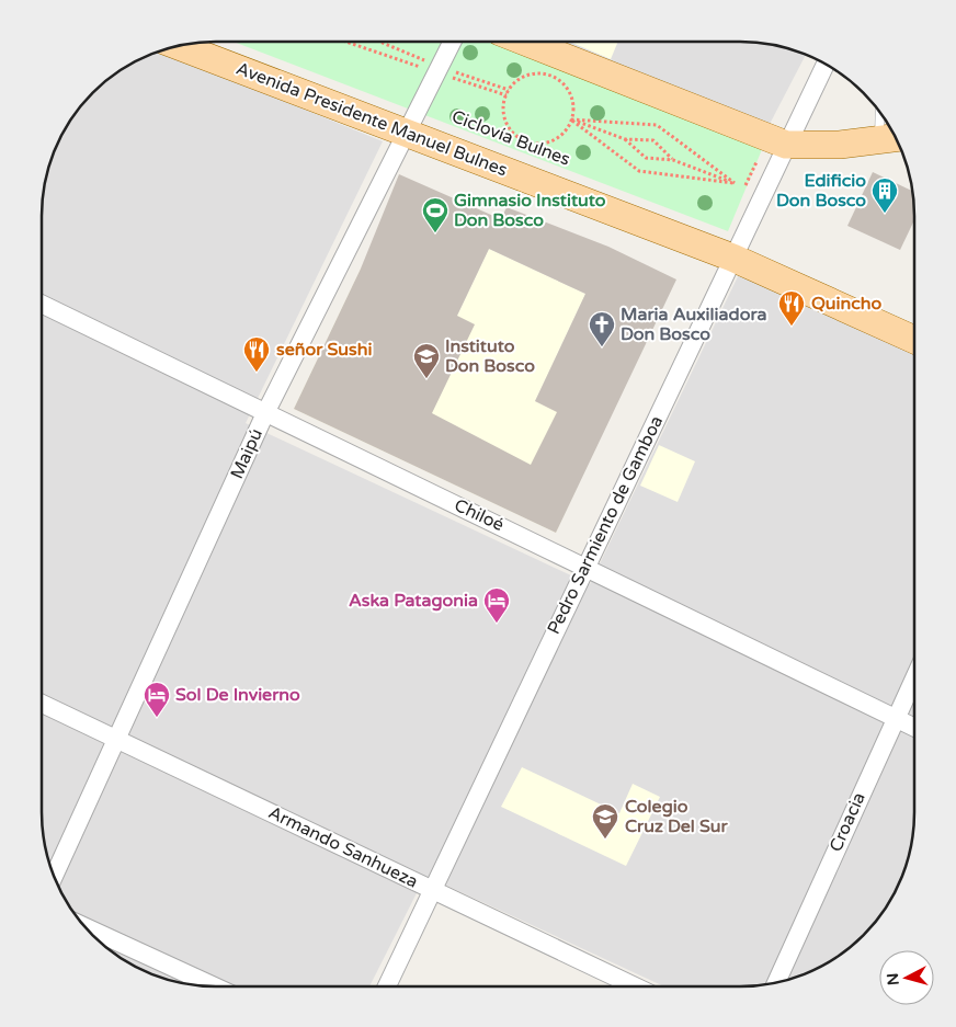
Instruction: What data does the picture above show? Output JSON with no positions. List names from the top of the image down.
{
  "streets": {
    "main road": ["Avenida Presidente Manuel Bulnes"],
    "street": [
      "Maipú",
      "Chiloé",
      "Pedro Sarmiento de Gamboa",
      "Croacia",
      "Armando Sanhueza"
    ]
  },
  "crossings": [
    ["Avenida Presidente Manuel Bulnes", "Maipú"],
    ["Avenida Presidente Manuel Bulnes", "Pedro Sarmiento de Gamboa"],
    ["Maipú", "Chiloé"],
    ["Maipú", "Armando Sanhueza"],
    ["Chiloé", "Pedro Sarmiento de Gamboa"],
    ["Chiloé", "Croacia"],
    ["Pedro Sarmiento de Gamboa", "Armando Sanhueza"]
  ],
  "places": {
    "building": ["Edificio Don Bosco"],
    "sports": ["Gimnasio Instituto Don Bosco"],
    "restaurant": ["Quincho", "señor Sushi"],
    "church": ["Maria Auxiliadora Don Bosco"],
    "school or university": ["Instituto Don Bosco", "Colegio Cruz Del Sur"],
    "hotel": ["Aska Patagonia", "Sol De Invierno"]
  },
  "north": "left"
}
